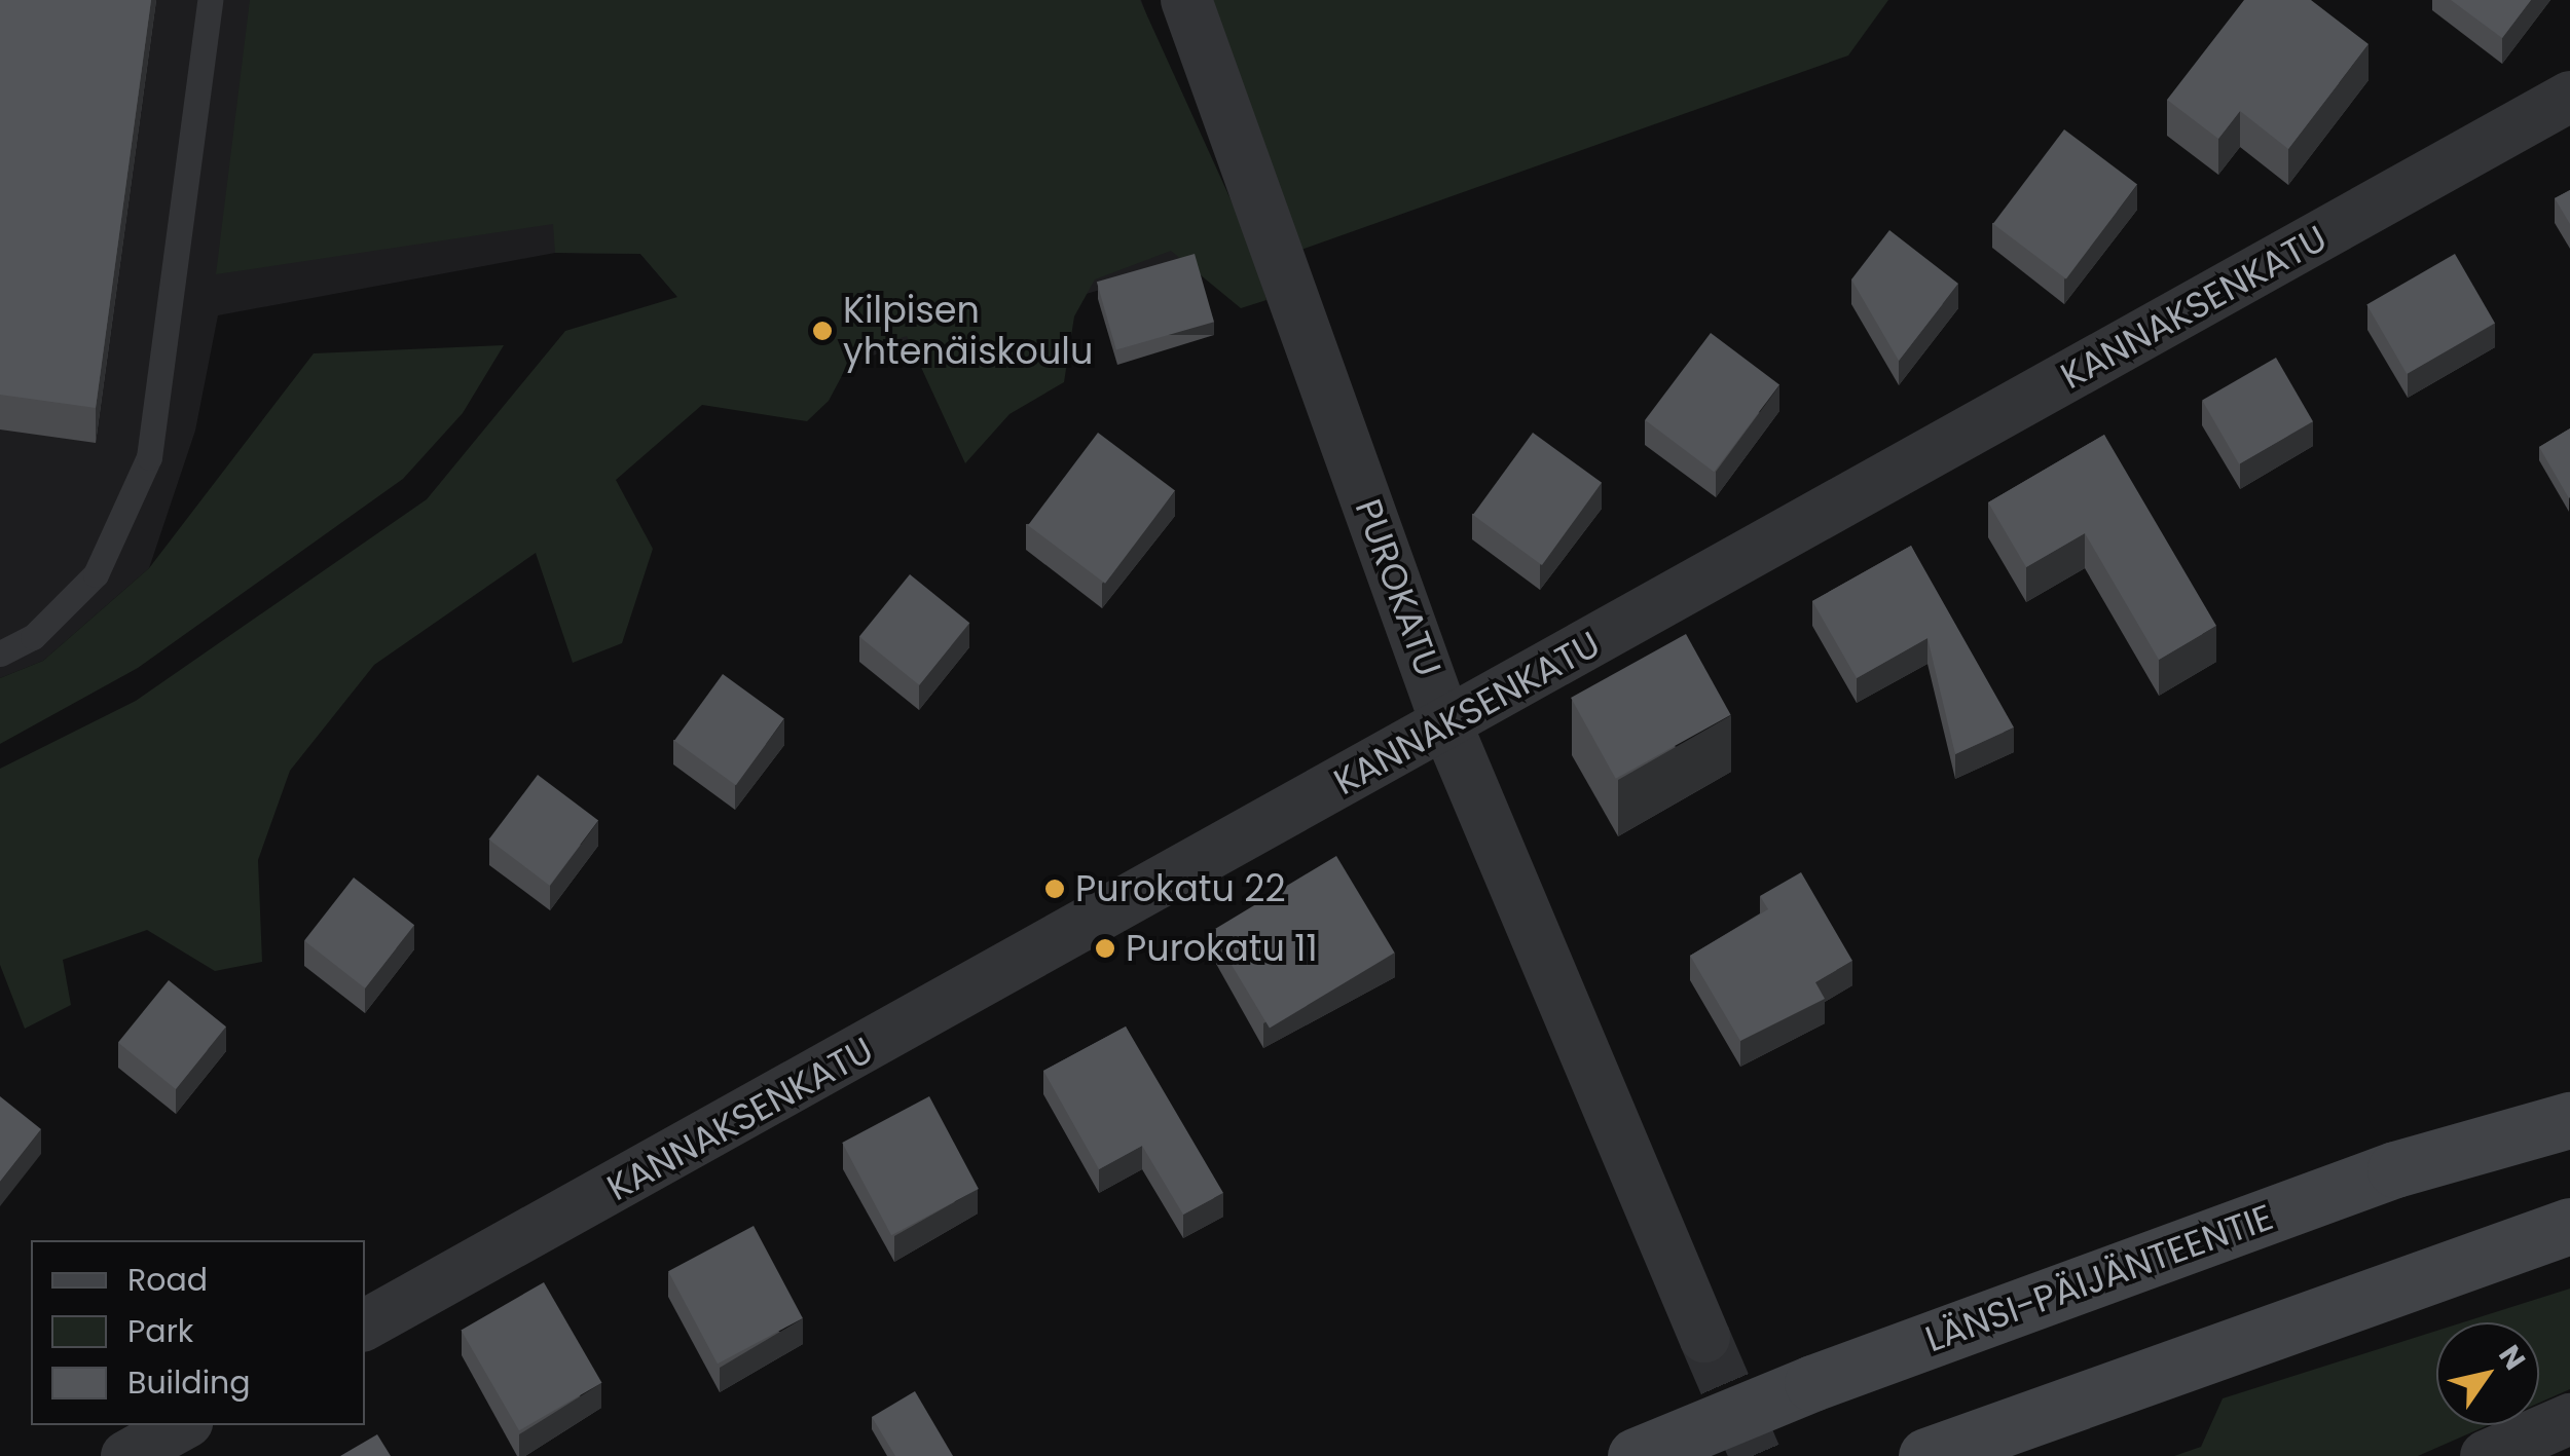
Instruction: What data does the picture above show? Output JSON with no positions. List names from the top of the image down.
{
  "streets": {
    "main road": ["LÄNSI-PÄIJÄNTEENTIE"],
    "street": ["KANNAKSENKATU", "PUROKATU"]
  },
  "crossings": [
    ["KANNAKSENKATU", "PUROKATU"]
  ],
  "places": ["Kilpisen yhtenäiskoulu", "Purokatu 22", "Purokatu 11"],
  "legend": ["Road", "Park", "Building"],
  "north": "top right"
}
